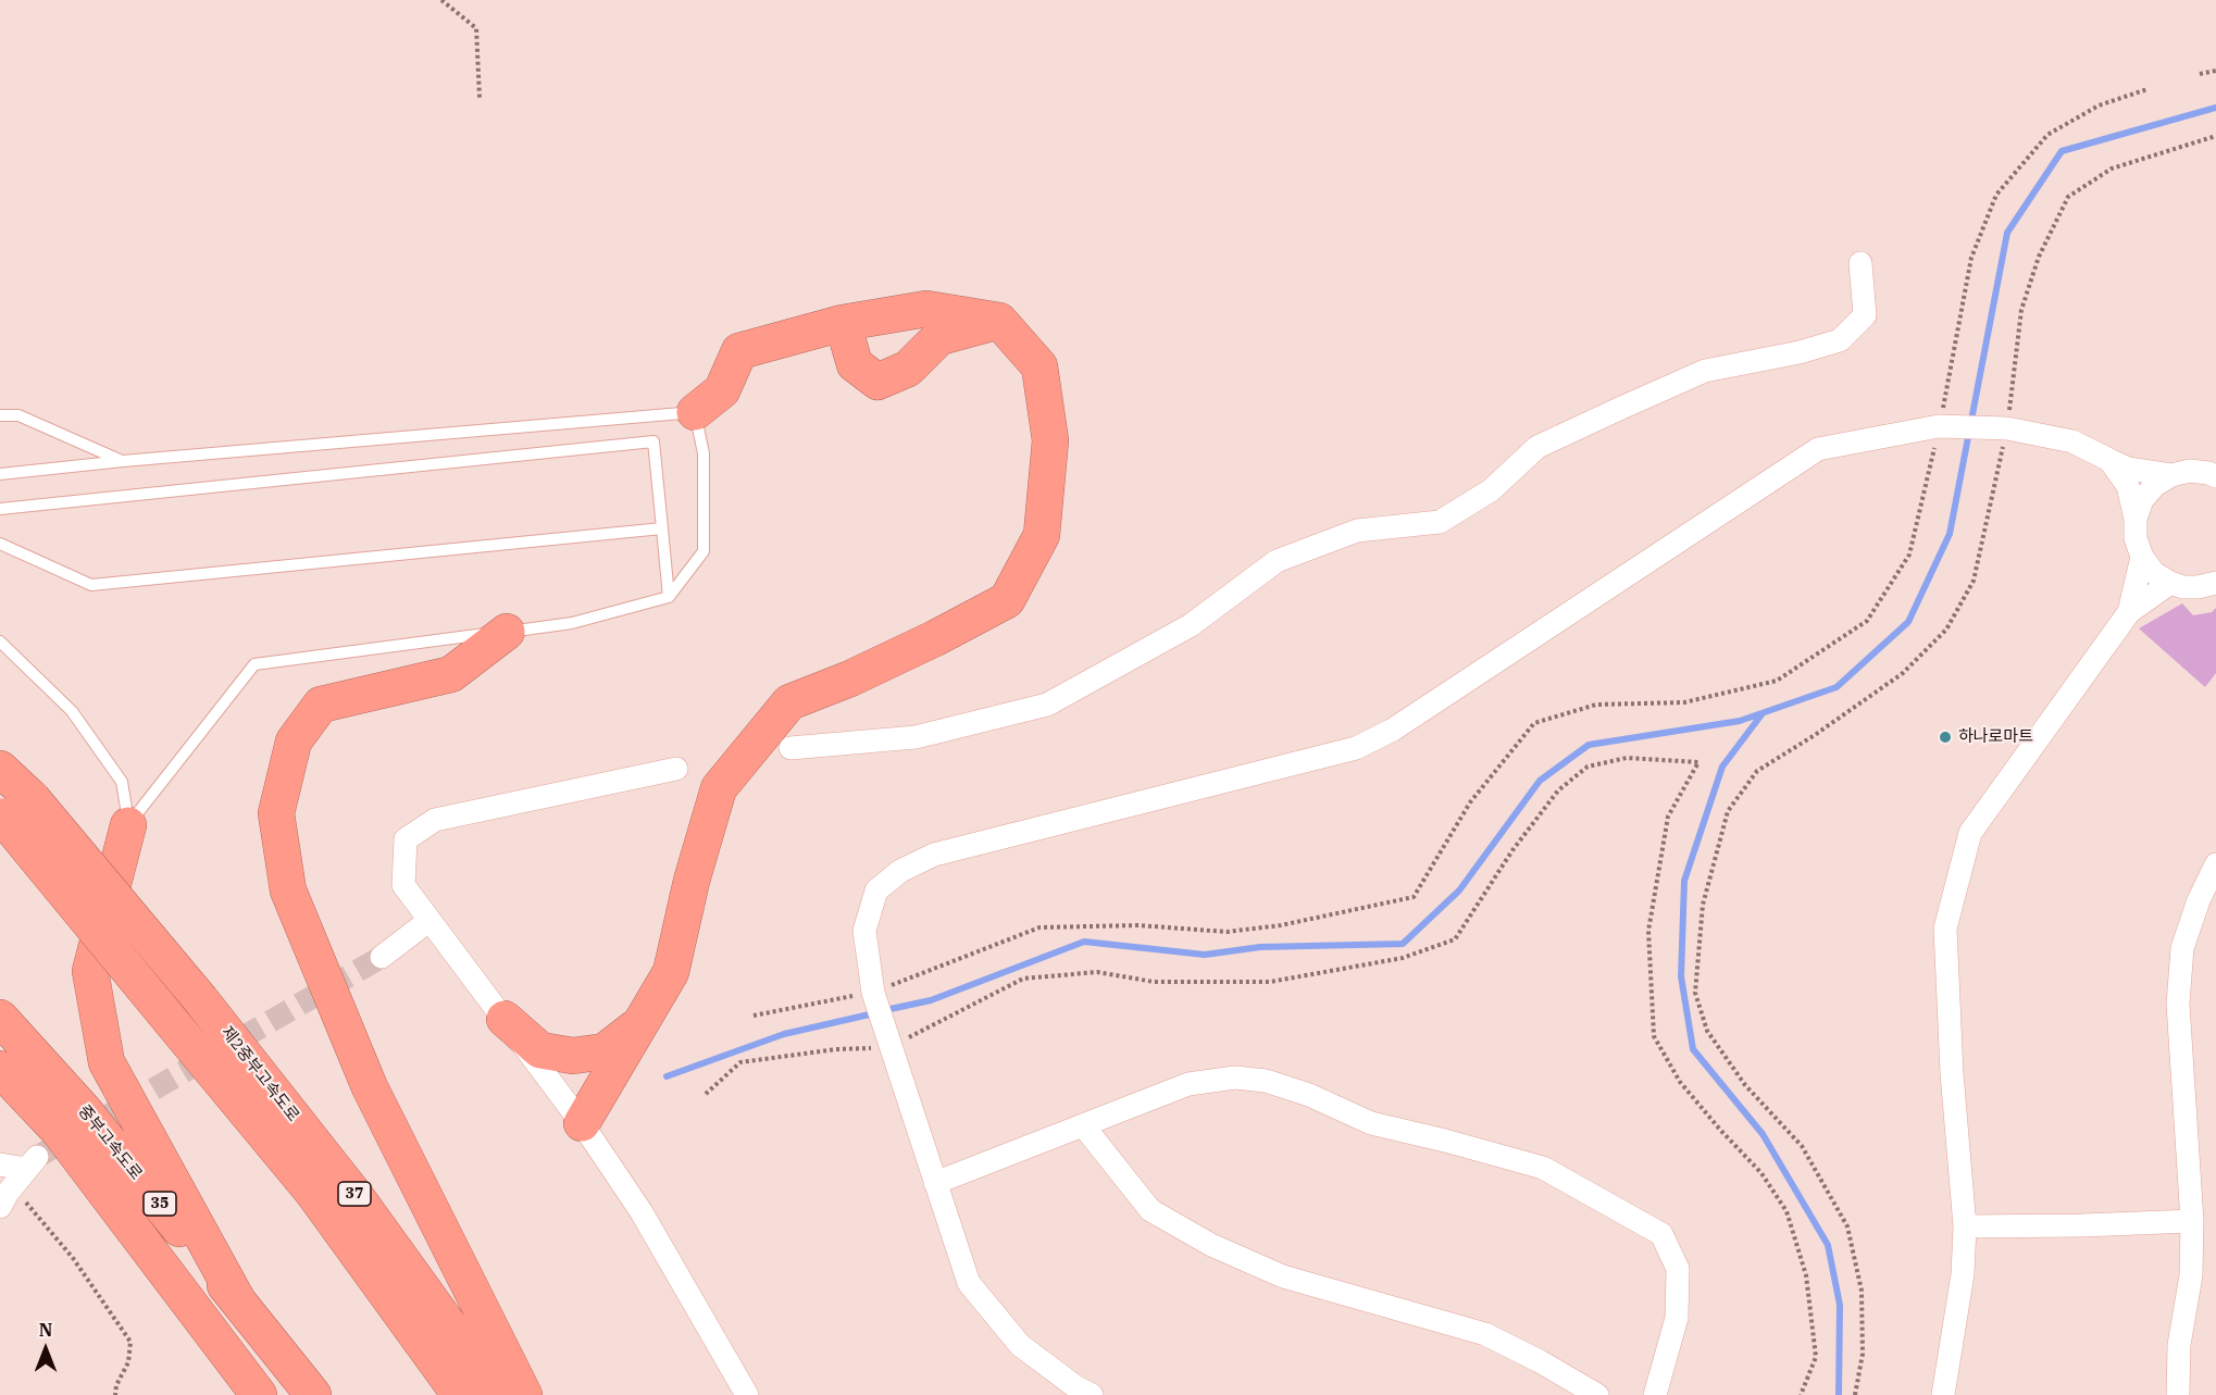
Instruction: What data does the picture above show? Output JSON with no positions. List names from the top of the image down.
{
  "streets": {
    "highway": [
      "제2중부고속도로",
      "중부고속도로",
      "37",
      "35"
    ]
  },
  "places": ["하나로마트"],
  "north": "top"
}
